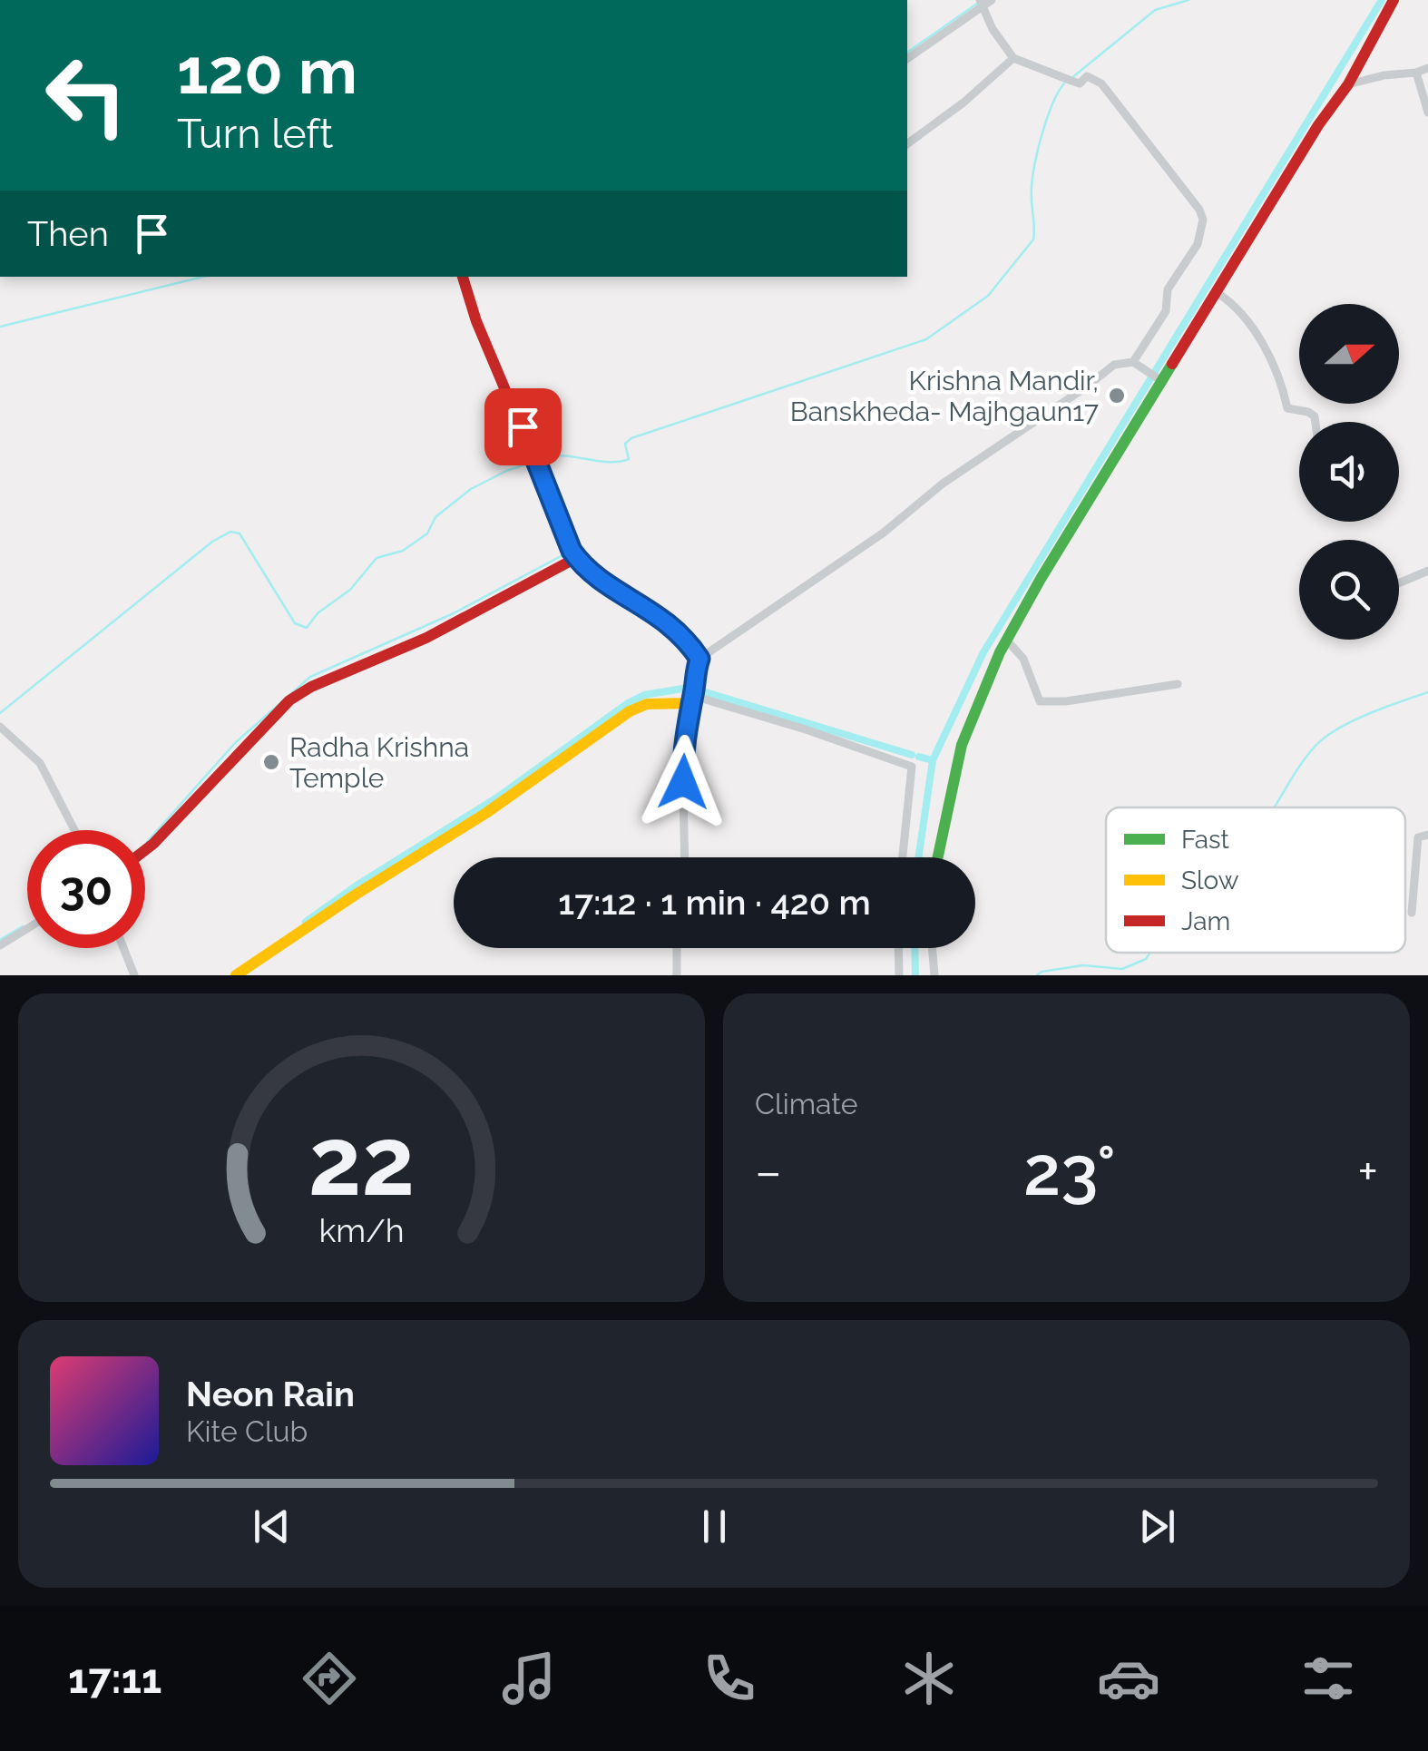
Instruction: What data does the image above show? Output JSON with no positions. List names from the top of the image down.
{
  "places": ["Krishna Mandir, Banskheda- Majhgaun17", "Radha Krishna Temple"],
  "legend": ["Fast", "Slow", "Jam"],
  "north": "right",
  "page": {
    "turn": ["120 m", "Turn left"],
    "then": "Then",
    "limit": "30",
    "trip": "17:12 · 1 min · 420 m",
    "tile": "Climate",
    "heat": ["−", "23°", "+"],
    "song": ["Neon Rain", "Kite Club"],
    "tabs": "17:11",
    "gauge": ["22", "km/h"]
  }
}
